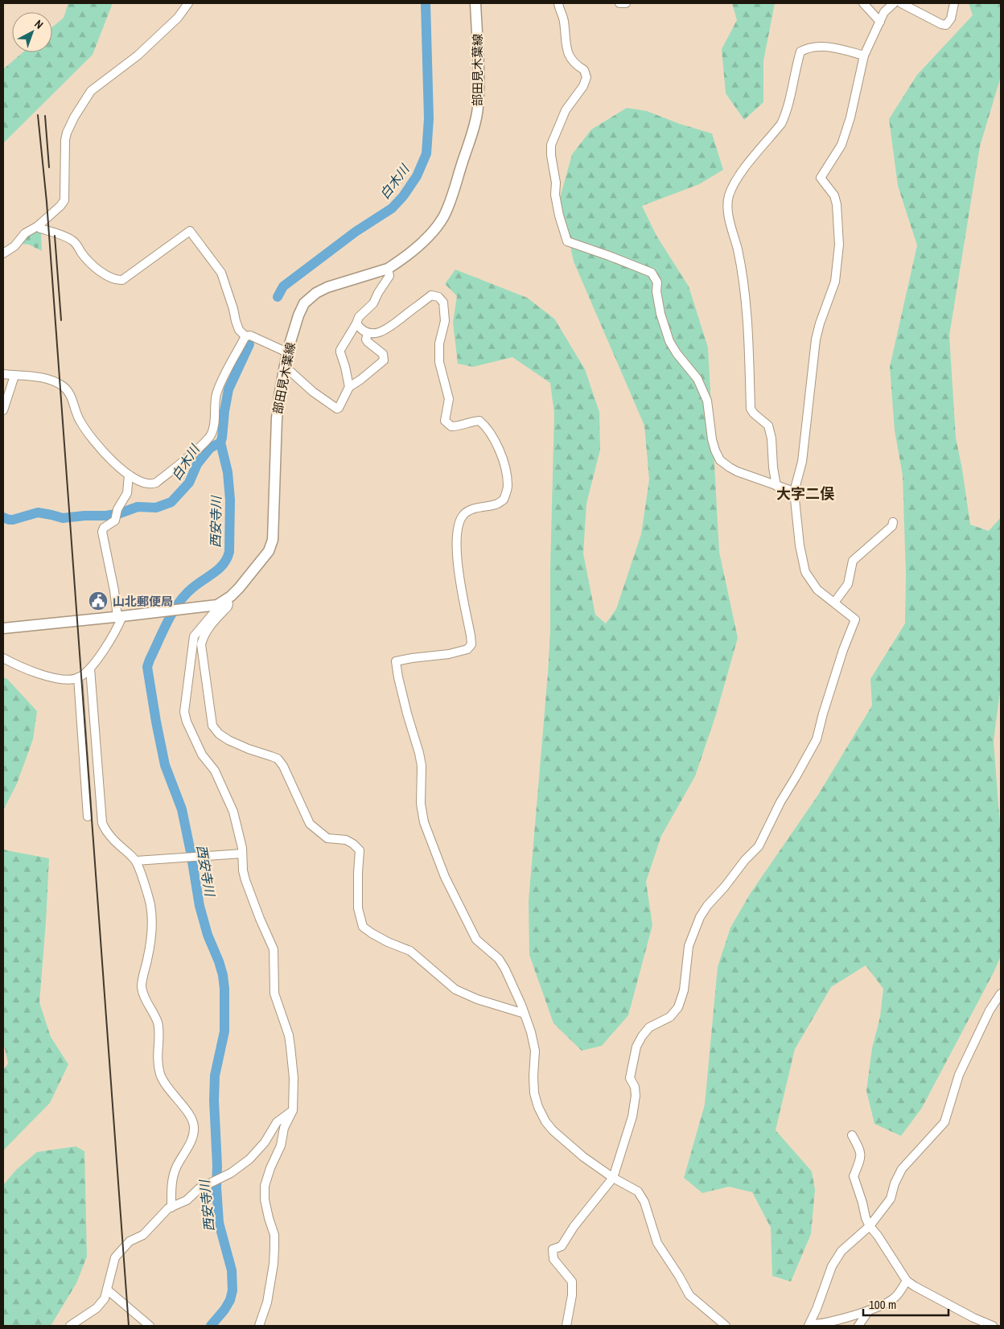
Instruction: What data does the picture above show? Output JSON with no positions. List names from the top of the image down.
{
  "streets": {
    "main road": ["部田見木葉線"]
  },
  "districts": ["大字二俣"],
  "water": ["白木川", "西安寺川"],
  "places": {
    "public building": ["山北郵便局"]
  },
  "scale_bar": "100 m",
  "north": "top right"
}
